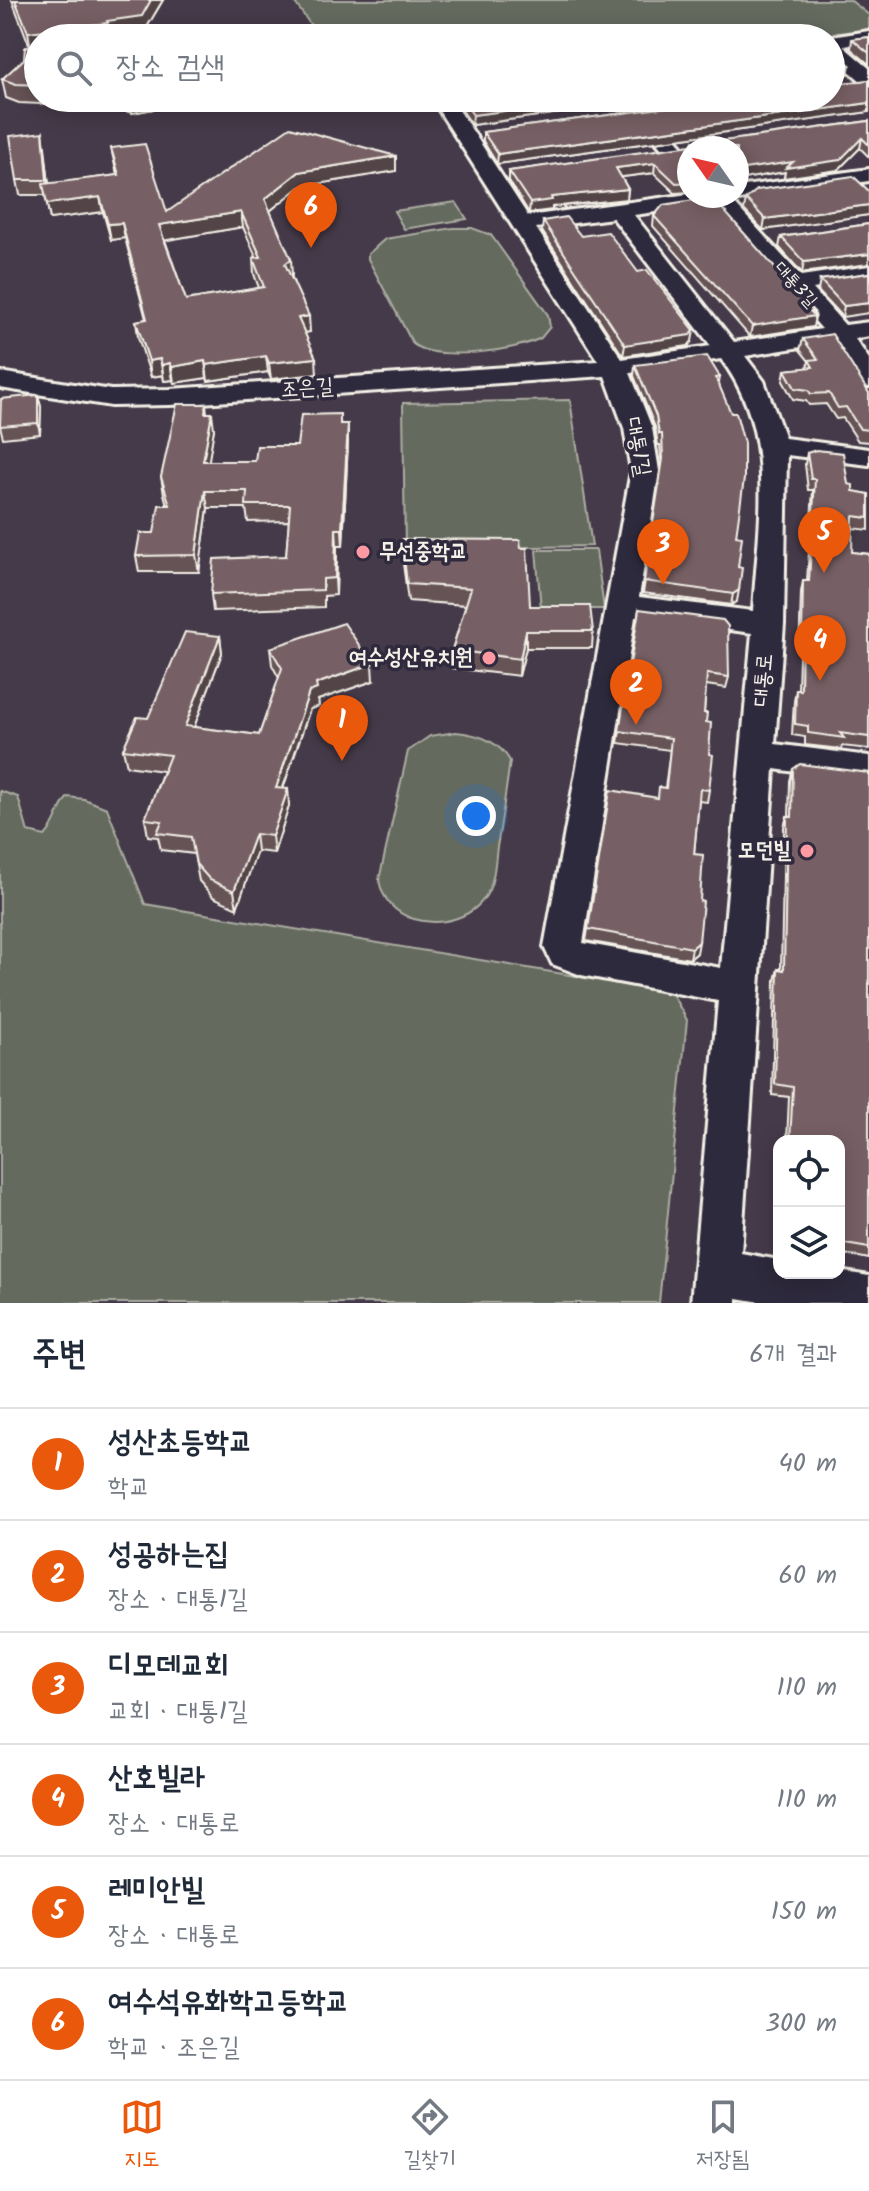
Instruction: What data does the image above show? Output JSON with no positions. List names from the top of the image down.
{
  "streets": {
    "street": [
      "대통3길",
      "조은길",
      "대통1길",
      "대통로"
    ]
  },
  "crossings": [
    ["대통3길", "조은길"],
    ["조은길", "대통1길"],
    ["조은길", "대통로"],
    ["대통1길", "대통로"]
  ],
  "places": ["무선중학교", "여수성산유치원", "모던빌"],
  "north": "top left",
  "page": {
    "search": "장소 검색",
    "pins": [
      "6",
      "5",
      "3",
      "4",
      "2",
      "1"
    ],
    "heading": ["주변", "6개 결과"],
    "list": [
      {
        "mark": "1",
        "name": "성산초등학교",
        "note": "학교",
        "value": "40 m"
      },
      {
        "mark": "2",
        "name": "성공하는집",
        "note": "장소 · 대통1길",
        "value": "60 m"
      },
      {
        "mark": "3",
        "name": "디모데교회",
        "note": "교회 · 대통1길",
        "value": "110 m"
      },
      {
        "mark": "4",
        "name": "산호빌라",
        "note": "장소 · 대통로",
        "value": "110 m"
      },
      {
        "mark": "5",
        "name": "레미안빌",
        "note": "장소 · 대통로",
        "value": "150 m"
      },
      {
        "mark": "6",
        "name": "여수석유화학고등학교",
        "note": "학교 · 조은길",
        "value": "300 m"
      }
    ],
    "nav": ["지도", "길찾기", "저장됨"]
  }
}
